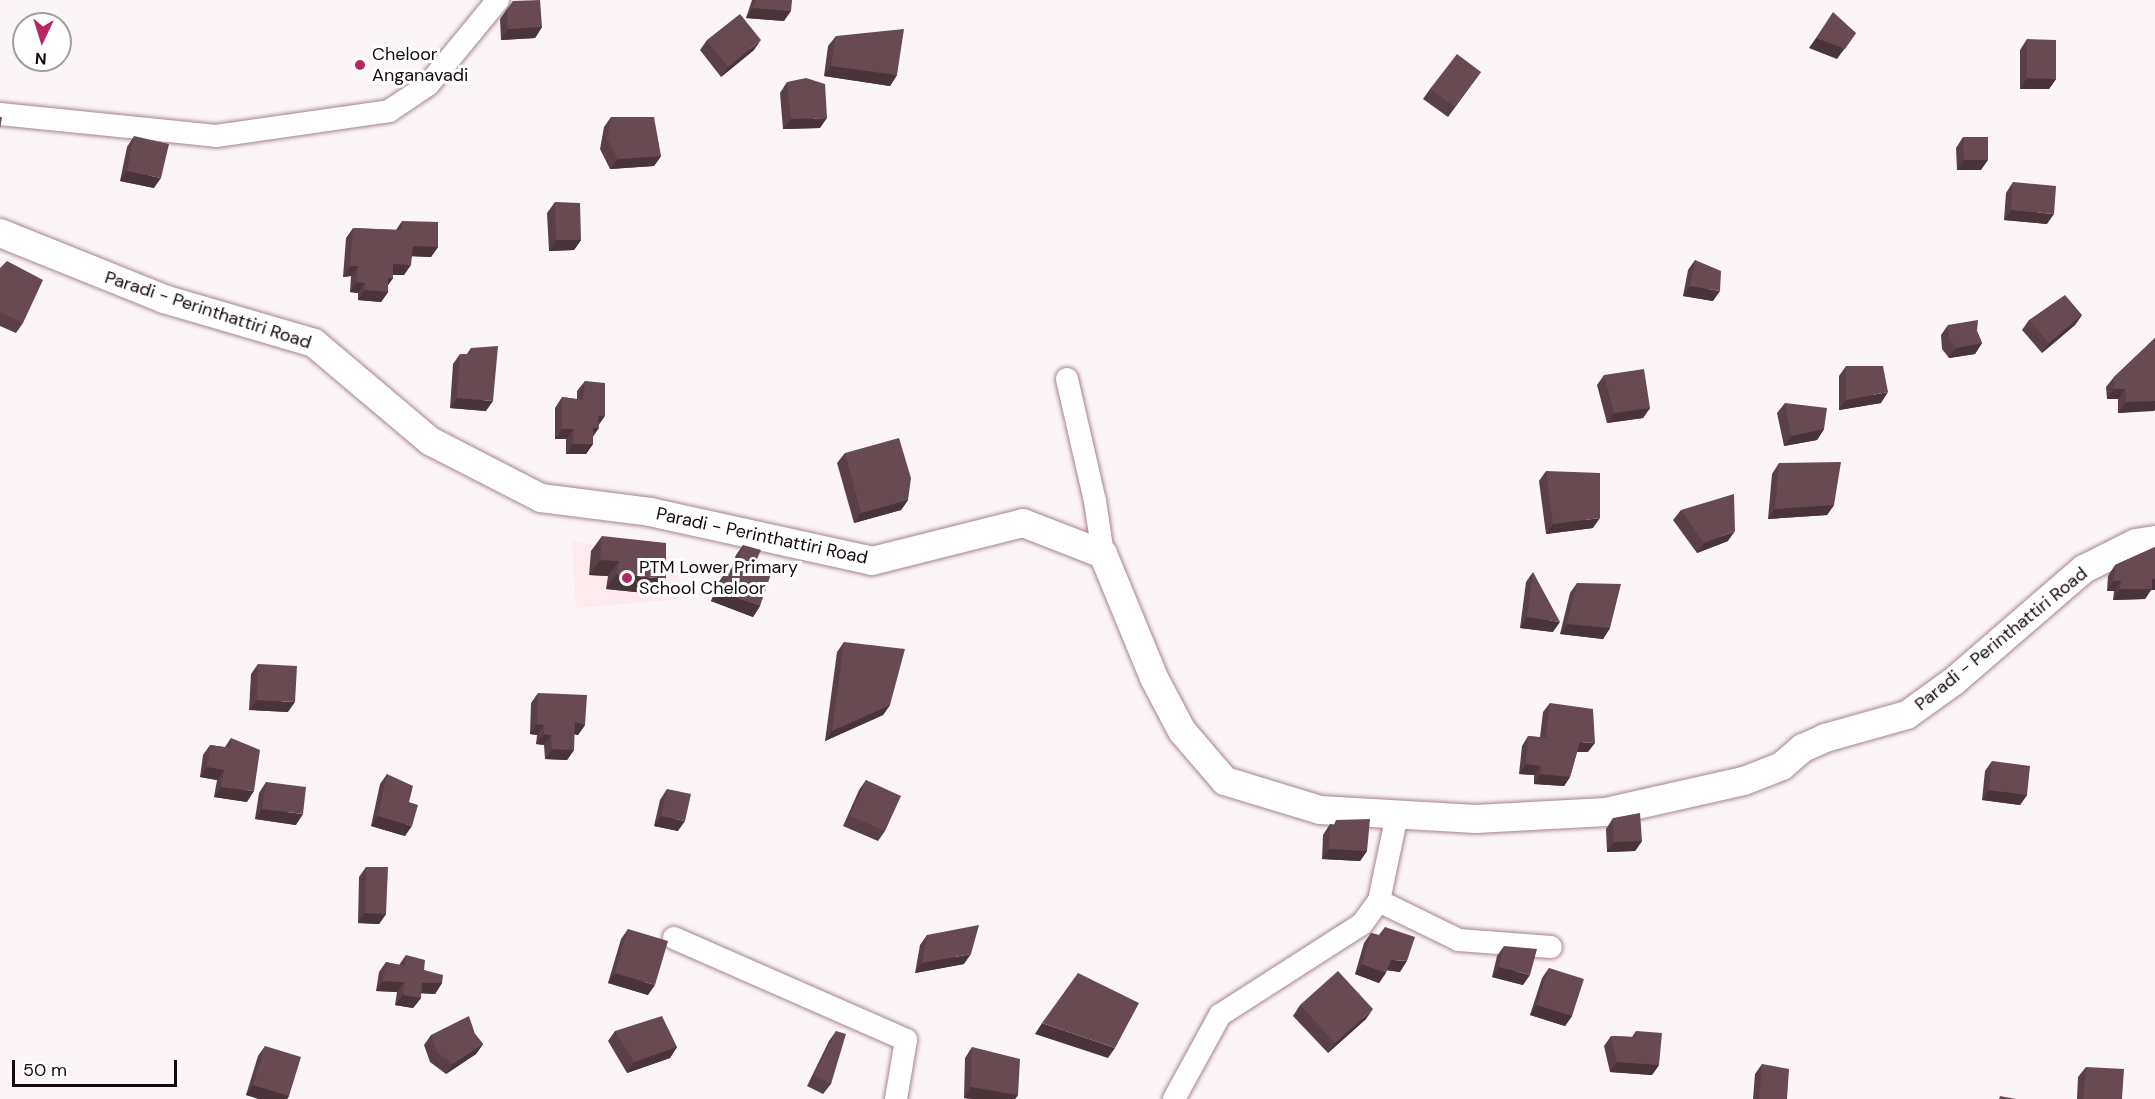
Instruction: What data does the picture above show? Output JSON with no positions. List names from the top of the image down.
{
  "streets": {
    "main road": ["Paradi - Perinthattiri Road"]
  },
  "places": ["Cheloor Anganavadi", "PTM Lower Primary School Cheloor"],
  "scale_bar": "50 m",
  "north": "bottom"
}
